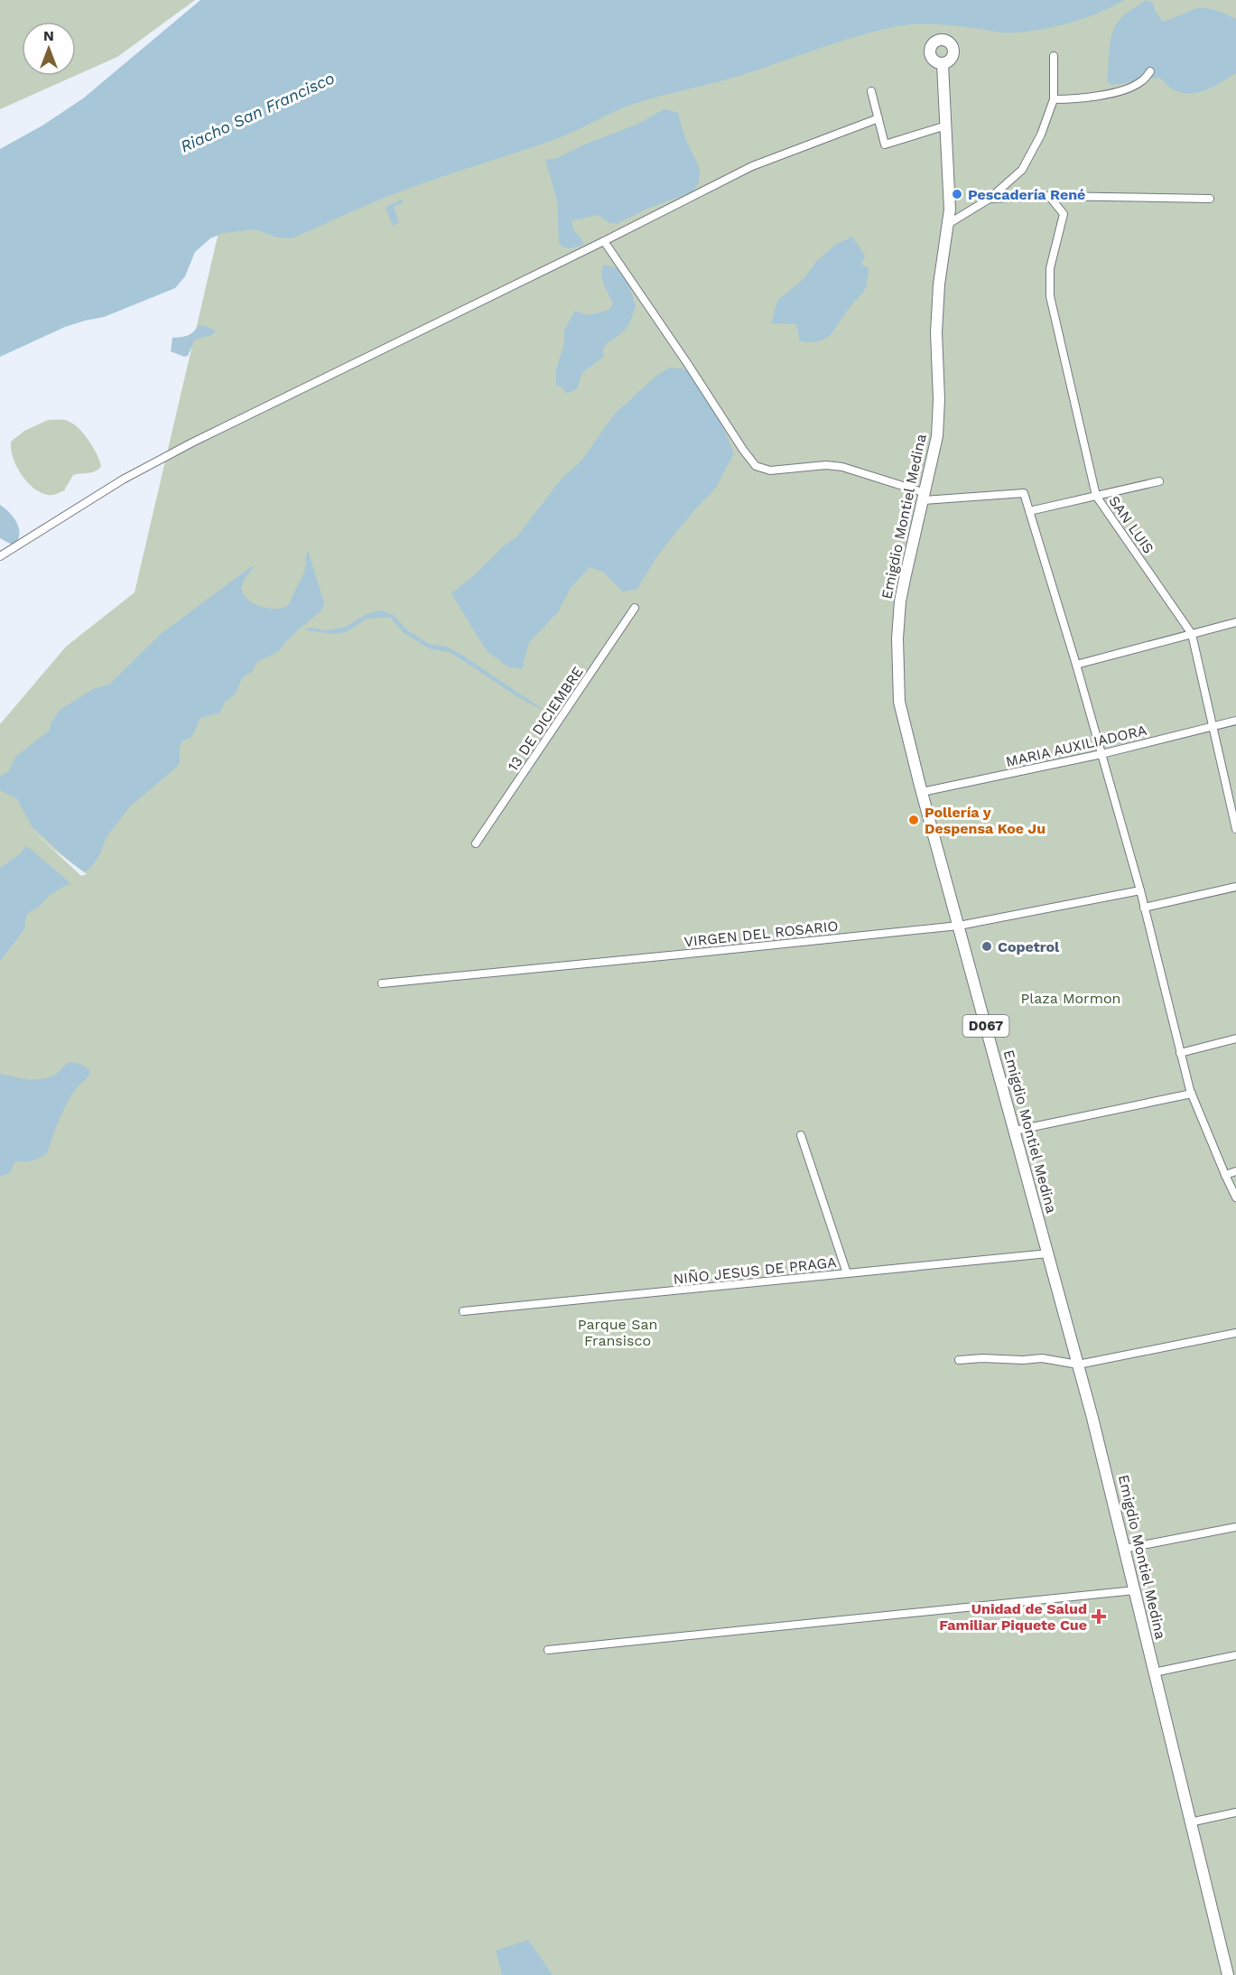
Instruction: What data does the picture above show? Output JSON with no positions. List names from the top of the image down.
{
  "streets": {
    "main road": ["Emigdio Montiel Medina", "D067"],
    "street": [
      "SAN LUIS",
      "13 DE DICIEMBRE",
      "MARIA AUXILIADORA",
      "VIRGEN DEL ROSARIO",
      "NIÑO JESUS DE PRAGA"
    ]
  },
  "crossings": [
    ["Emigdio Montiel Medina", "MARIA AUXILIADORA"],
    ["Emigdio Montiel Medina", "VIRGEN DEL ROSARIO"],
    ["Emigdio Montiel Medina", "NIÑO JESUS DE PRAGA"],
    ["SAN LUIS", "MARIA AUXILIADORA"]
  ],
  "water": ["Riacho San Francisco"],
  "parks": ["Plaza Mormon", "Parque San Fransisco"],
  "places": {
    "other": ["Pescadería René", "Pollería y Despensa Koe Ju", "Copetrol"],
    "health": ["Unidad de Salud Familiar Piquete Cue"]
  },
  "north": "top"
}
